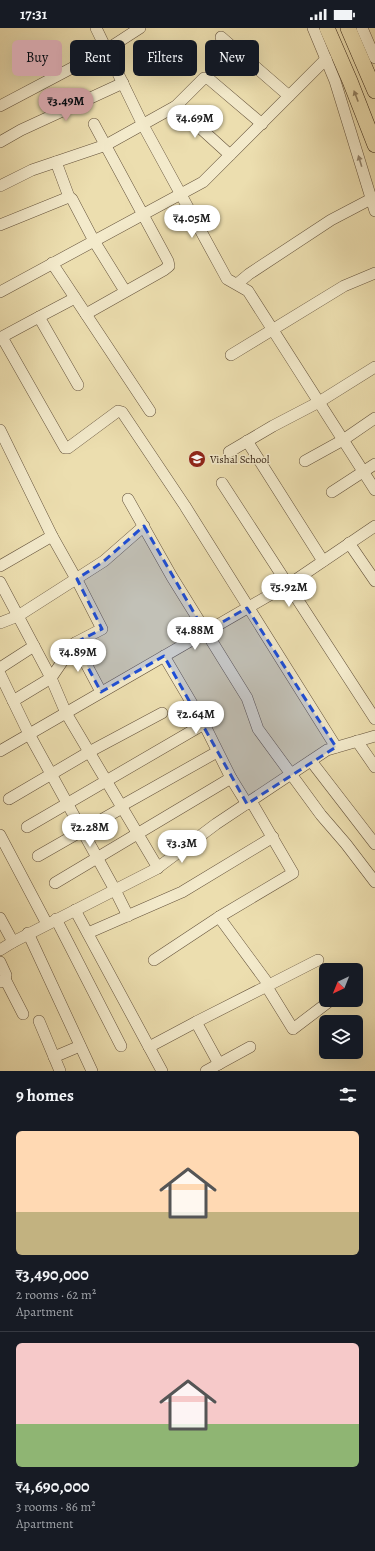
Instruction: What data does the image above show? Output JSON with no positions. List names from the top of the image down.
{
  "places": {
    "school or university": ["Vishal School"]
  },
  "north": "bottom left",
  "page": {
    "status": "17:31",
    "chip": [
      "Buy",
      "Rent",
      "Filters",
      "New"
    ],
    "price": [
      "₹3.49M",
      "₹4.69M",
      "₹4.05M",
      "₹5.92M",
      "₹4.88M",
      "₹4.89M",
      "₹2.64M",
      "₹2.28M",
      "₹3.3M"
    ],
    "heading": "9 homes",
    "list": [
      {
        "name": "₹3,490,000",
        "note": "2 rooms · 62 m² · Apartment"
      },
      {
        "name": "₹4,690,000",
        "note": "3 rooms · 86 m² · Apartment"
      }
    ]
  }
}
